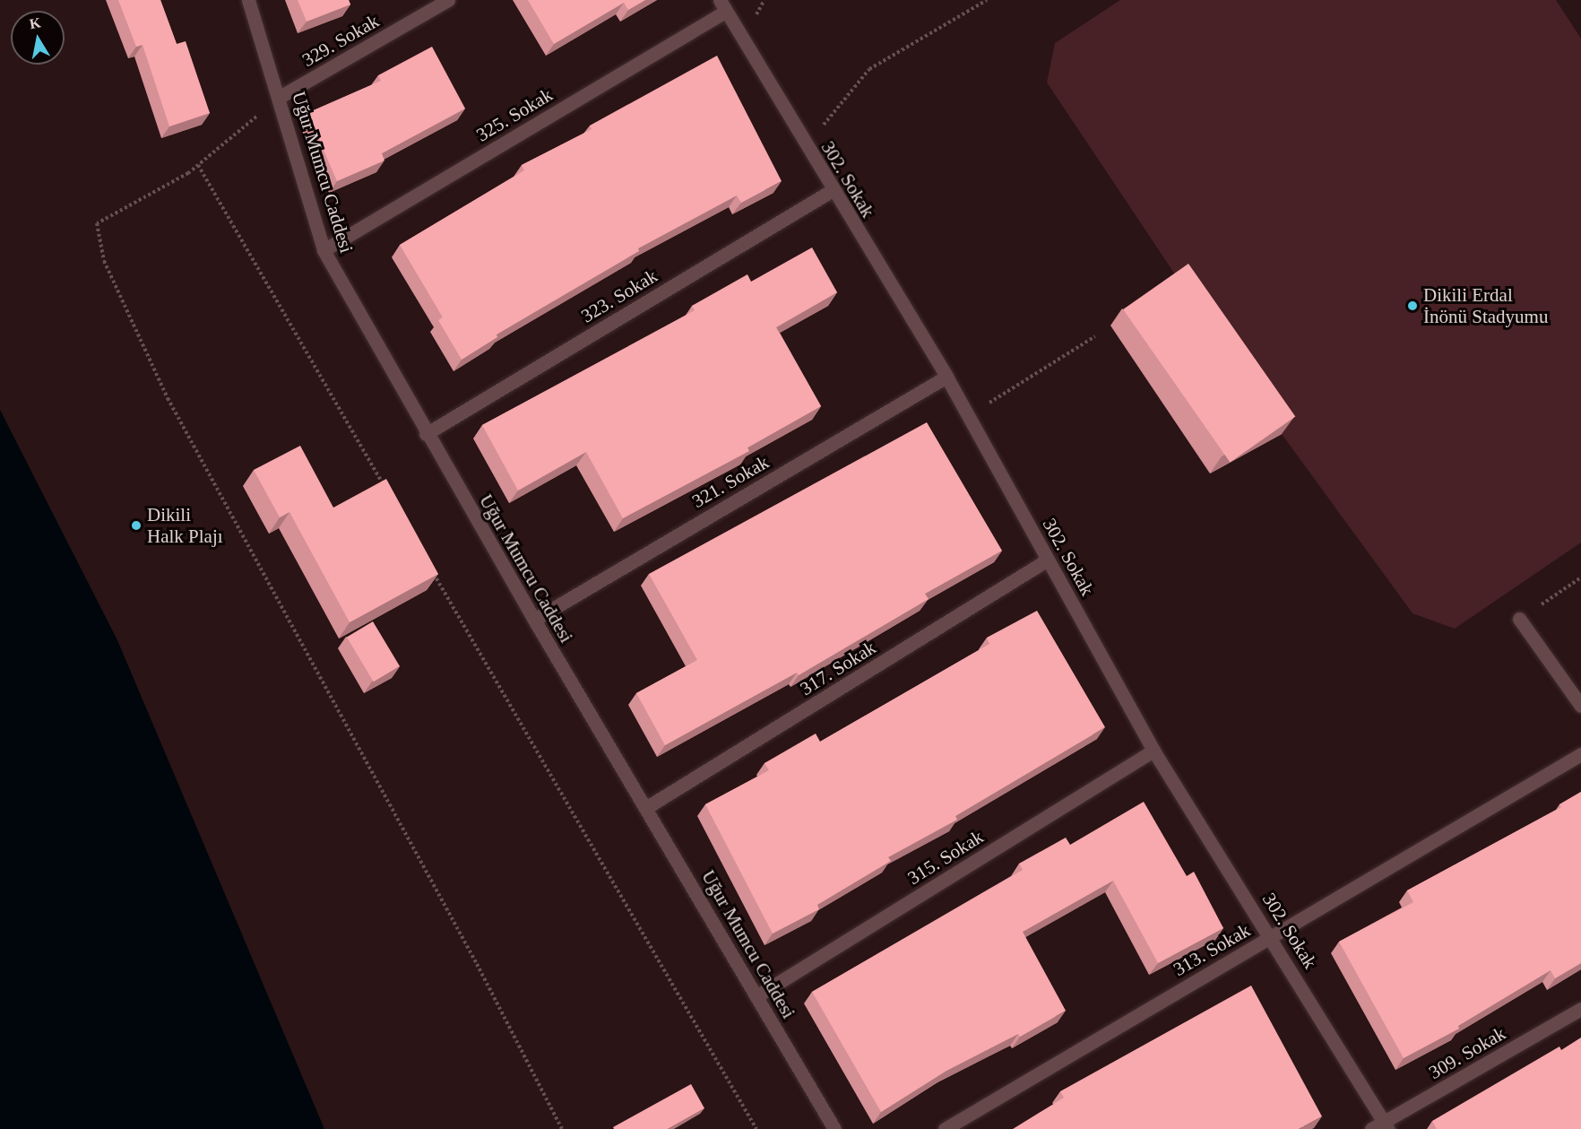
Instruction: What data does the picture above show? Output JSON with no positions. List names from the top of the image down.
{
  "streets": {
    "street": [
      "329. Sokak",
      "325. Sokak",
      "Uğur Mumcu Caddesi",
      "302. Sokak",
      "323. Sokak",
      "321. Sokak",
      "317. Sokak",
      "315. Sokak",
      "313. Sokak",
      "309. Sokak"
    ]
  },
  "crossings": [
    ["329. Sokak", "Uğur Mumcu Caddesi"],
    ["325. Sokak", "Uğur Mumcu Caddesi"],
    ["325. Sokak", "302. Sokak"],
    ["Uğur Mumcu Caddesi", "323. Sokak"],
    ["Uğur Mumcu Caddesi", "321. Sokak"],
    ["Uğur Mumcu Caddesi", "317. Sokak"],
    ["Uğur Mumcu Caddesi", "315. Sokak"],
    ["302. Sokak", "323. Sokak"],
    ["302. Sokak", "321. Sokak"],
    ["302. Sokak", "317. Sokak"],
    ["302. Sokak", "315. Sokak"],
    ["302. Sokak", "313. Sokak"],
    ["302. Sokak", "309. Sokak"]
  ],
  "places": ["Dikili Erdal İnönü Stadyumu", "Dikili Halk Plajı"],
  "north": "top"
}
